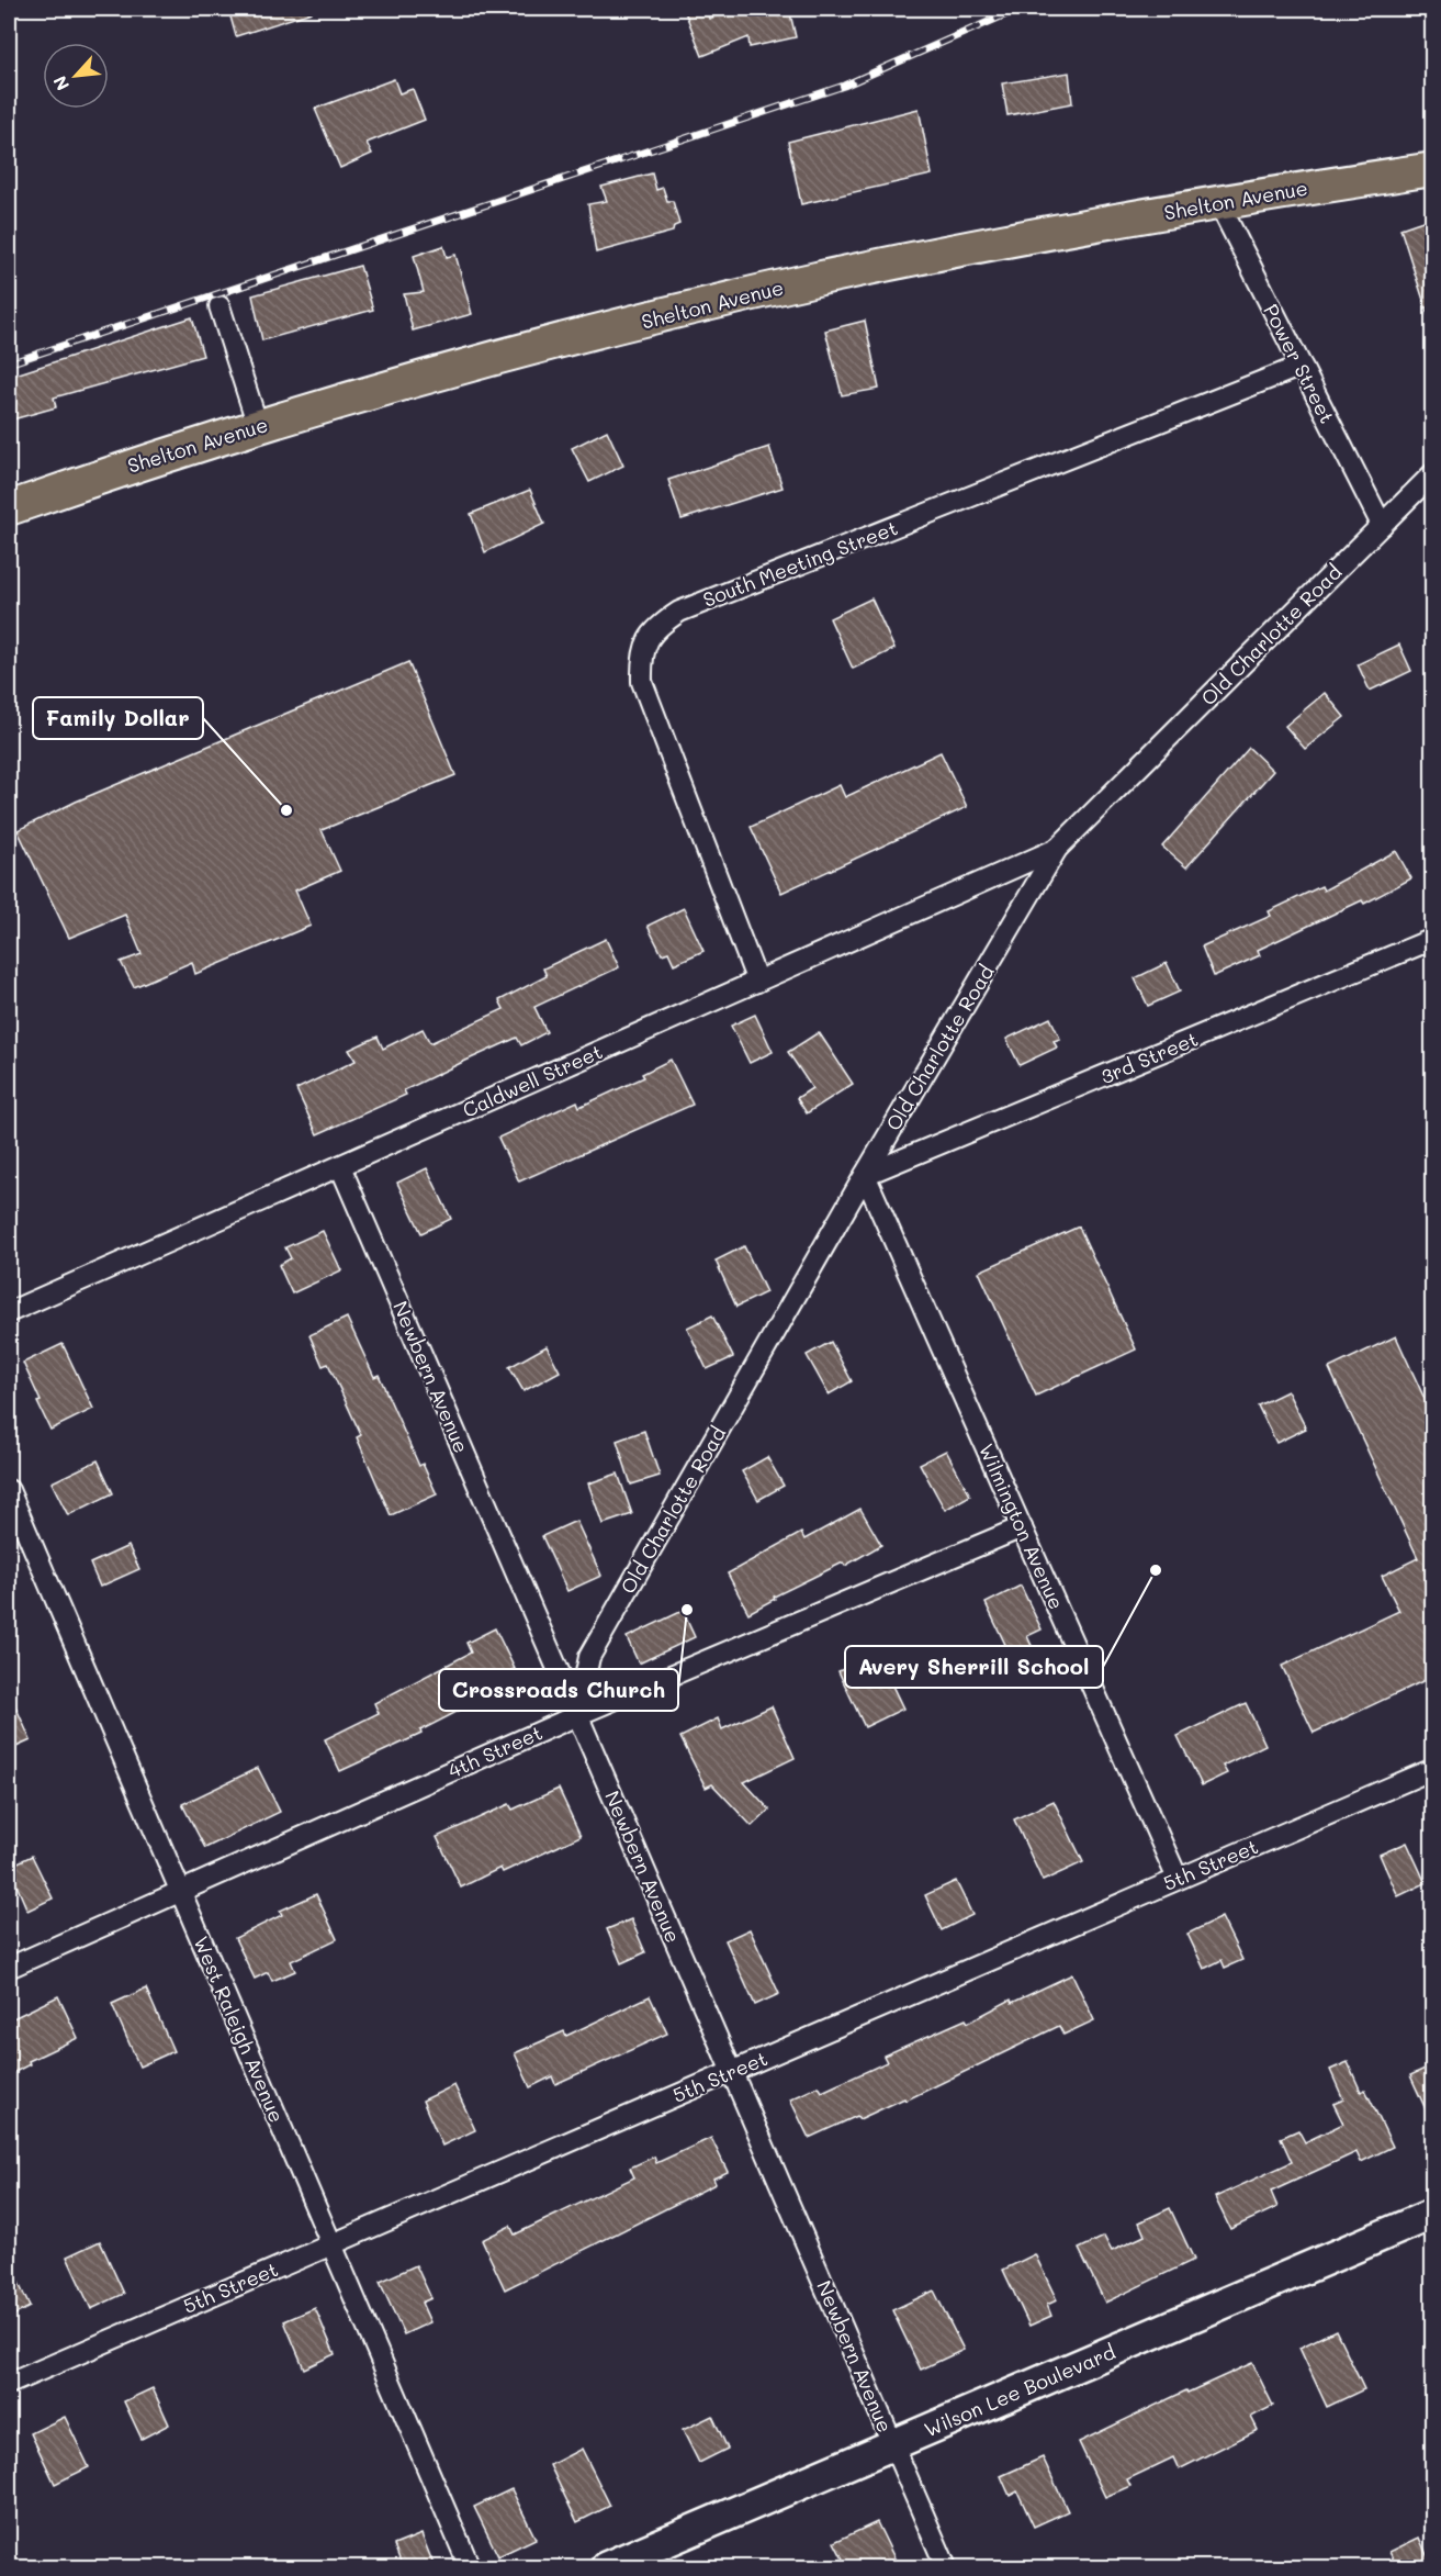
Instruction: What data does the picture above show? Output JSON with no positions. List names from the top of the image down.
{
  "streets": {
    "main road": ["Shelton Avenue"],
    "street": [
      "Power Street",
      "South Meeting Street",
      "Old Charlotte Road",
      "3rd Street",
      "Caldwell Street",
      "Newbern Avenue",
      "Wilmington Avenue",
      "4th Street",
      "5th Street",
      "West Raleigh Avenue",
      "Wilson Lee Boulevard"
    ]
  },
  "crossings": [
    ["Shelton Avenue", "Power Street"],
    ["Power Street", "South Meeting Street"],
    ["Power Street", "Old Charlotte Road"],
    ["South Meeting Street", "Caldwell Street"],
    ["Old Charlotte Road", "3rd Street"],
    ["Old Charlotte Road", "Caldwell Street"],
    ["Old Charlotte Road", "Newbern Avenue"],
    ["Old Charlotte Road", "Wilmington Avenue"],
    ["Old Charlotte Road", "4th Street"],
    ["3rd Street", "Wilmington Avenue"],
    ["Caldwell Street", "Newbern Avenue"],
    ["Newbern Avenue", "4th Street"],
    ["Newbern Avenue", "5th Street"],
    ["Newbern Avenue", "Wilson Lee Boulevard"],
    ["Wilmington Avenue", "4th Street"],
    ["Wilmington Avenue", "5th Street"],
    ["4th Street", "West Raleigh Avenue"],
    ["5th Street", "West Raleigh Avenue"]
  ],
  "places": ["Family Dollar", "Avery Sherrill School", "Crossroads Church"],
  "north": "bottom left"
}
